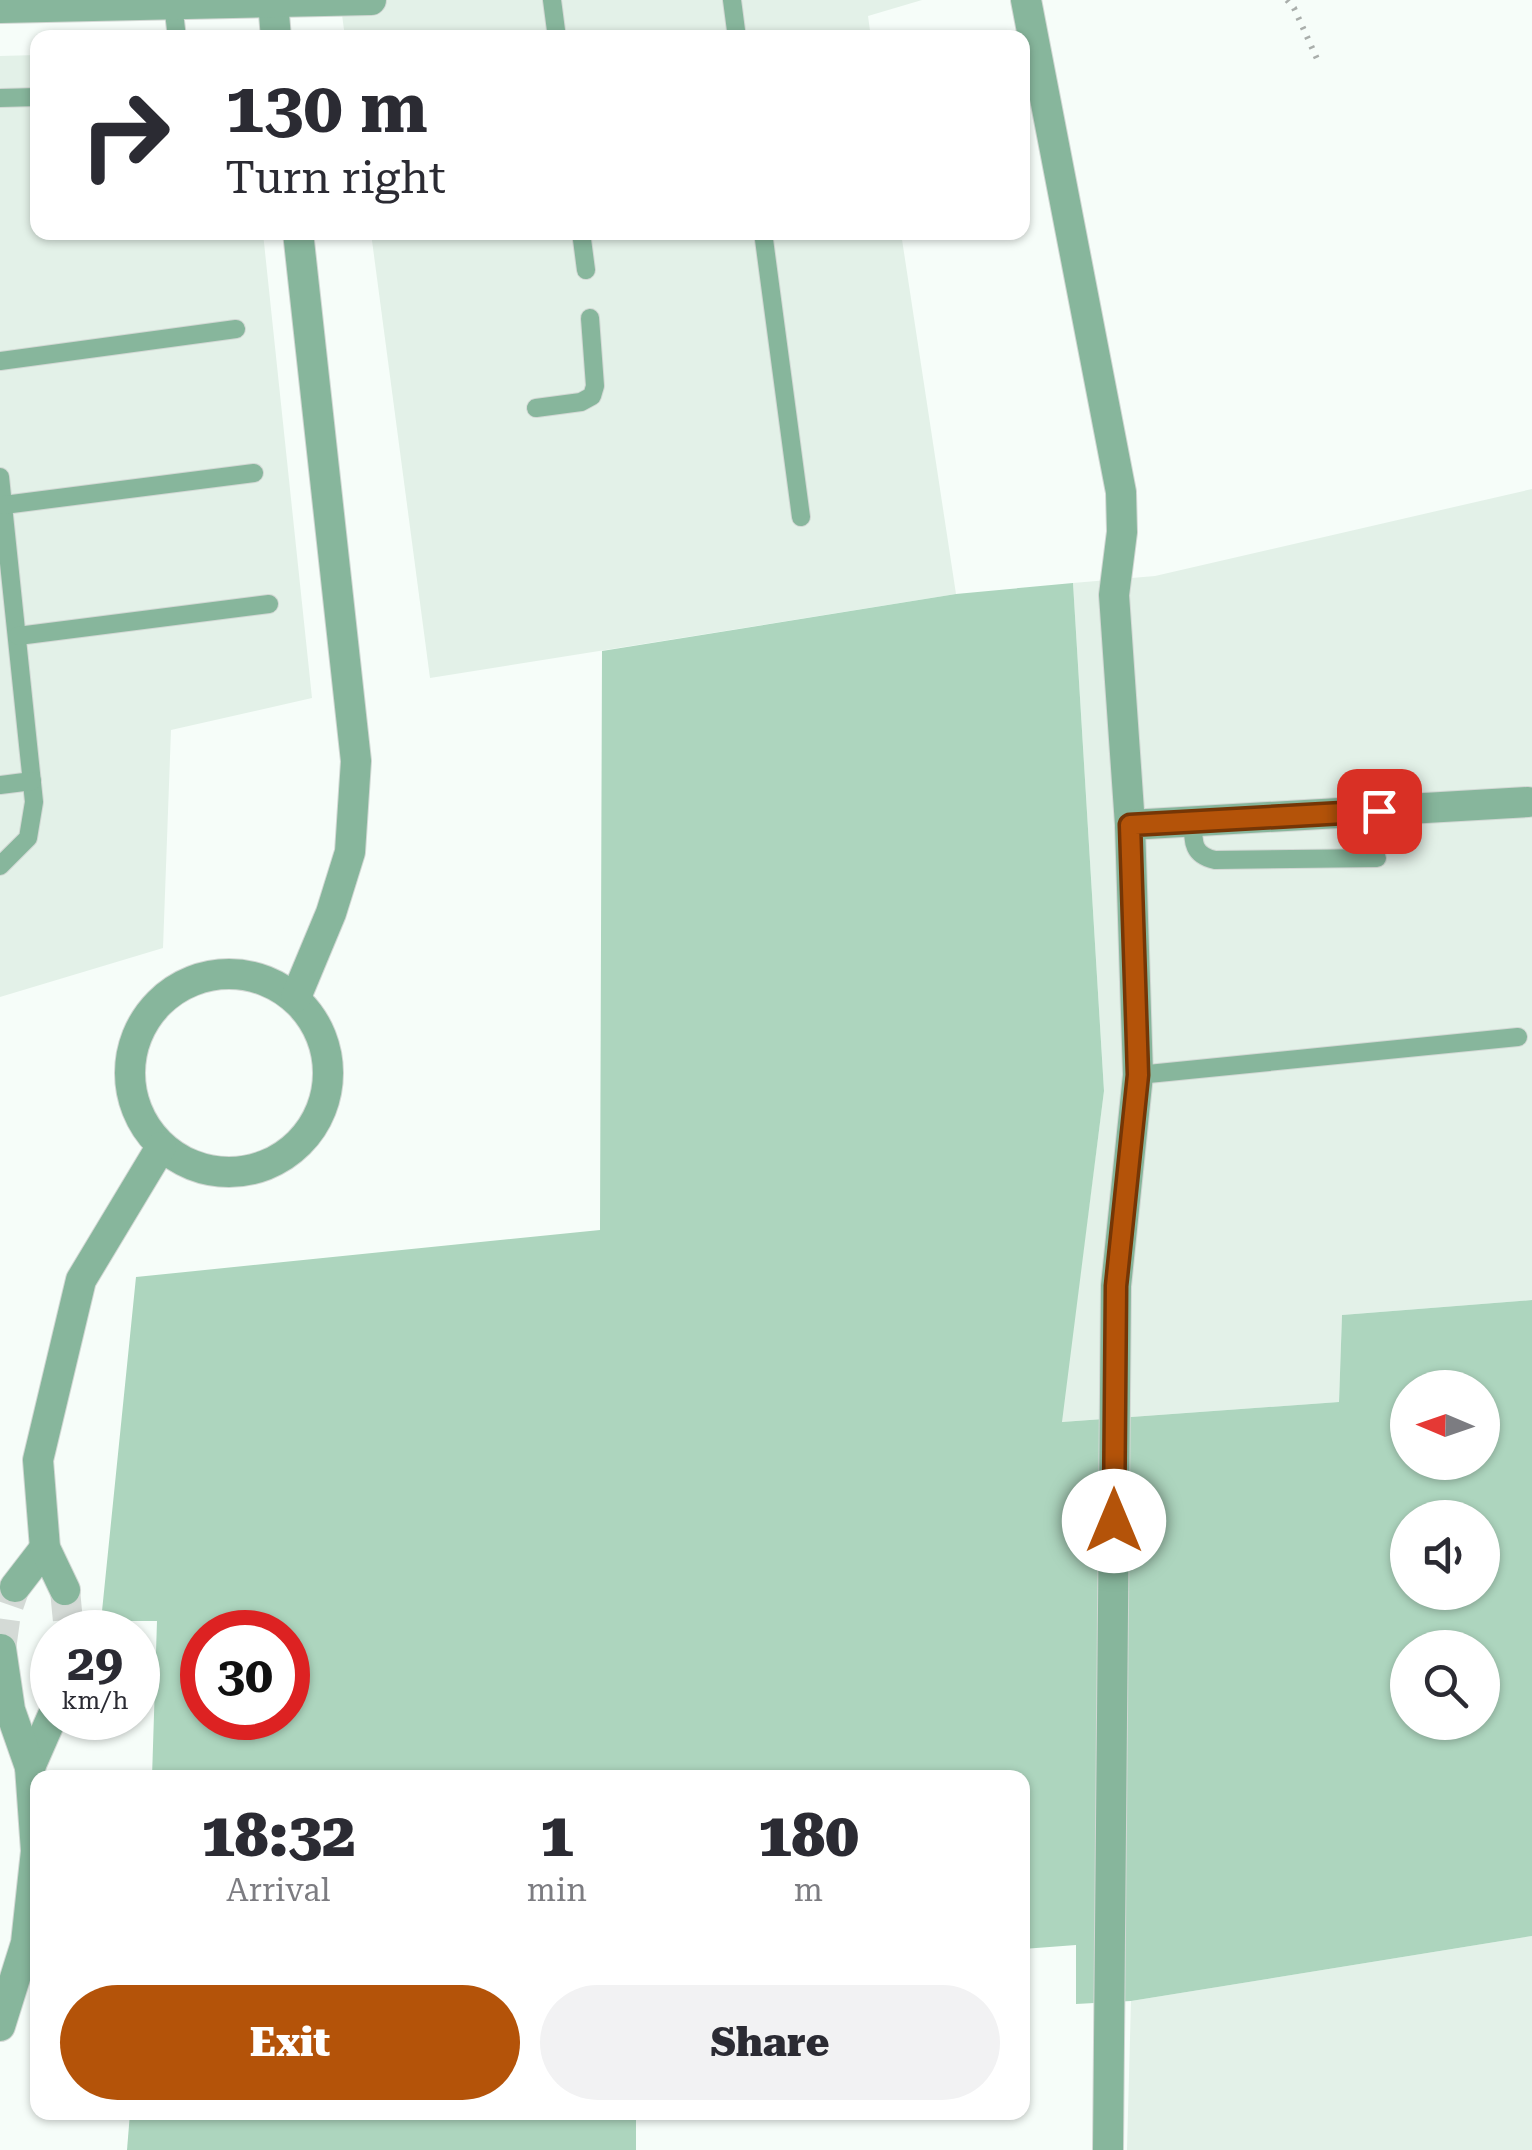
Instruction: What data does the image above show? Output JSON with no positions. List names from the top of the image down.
{
  "north": "left",
  "page": {
    "turn": ["130 m", "Turn right"],
    "speed": "29 km/h",
    "limit": "30",
    "eta": [
      "18:32",
      "Arrival",
      "1",
      "min",
      "180",
      "m"
    ],
    "buttons": ["Exit", "Share"]
  }
}
